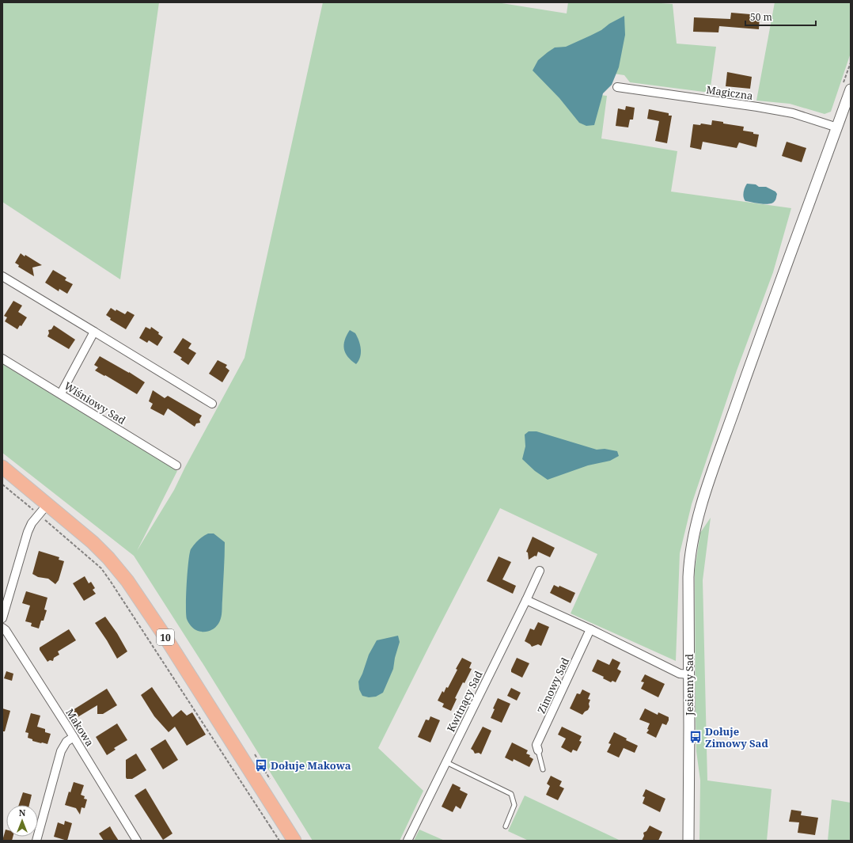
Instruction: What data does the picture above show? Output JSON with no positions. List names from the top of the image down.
{
  "streets": {
    "main road": ["10"],
    "street": [
      "Magiczna",
      "Wiśniowy Sad",
      "Jesienny Sad",
      "Zimowy Sad",
      "Kwitnący Sad",
      "Makowa"
    ]
  },
  "crossings": [
    ["Magiczna", "Jesienny Sad"]
  ],
  "places": {
    "bus stop": ["Dołuje Zimowy Sad", "Dołuje Makowa"]
  },
  "scale_bar": "50 m",
  "north": "top"
}
